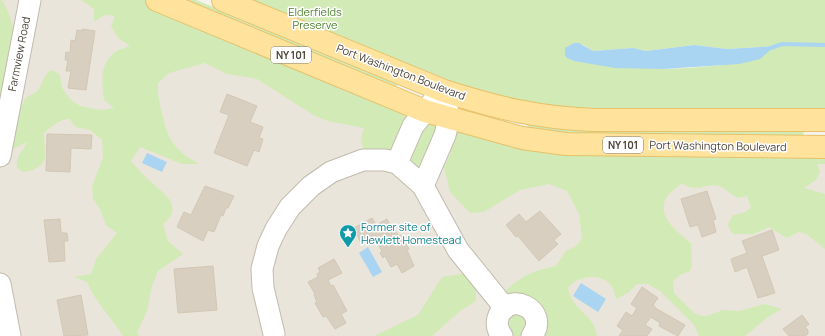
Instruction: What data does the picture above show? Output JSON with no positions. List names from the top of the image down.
{
  "streets": {
    "main road": ["NY 101", "Port Washington Boulevard"],
    "street": ["Farmview Road"]
  },
  "parks": ["Elderfields Preserve"],
  "places": {
    "place": ["Former site of Hewlett Homestead"]
  }
}
